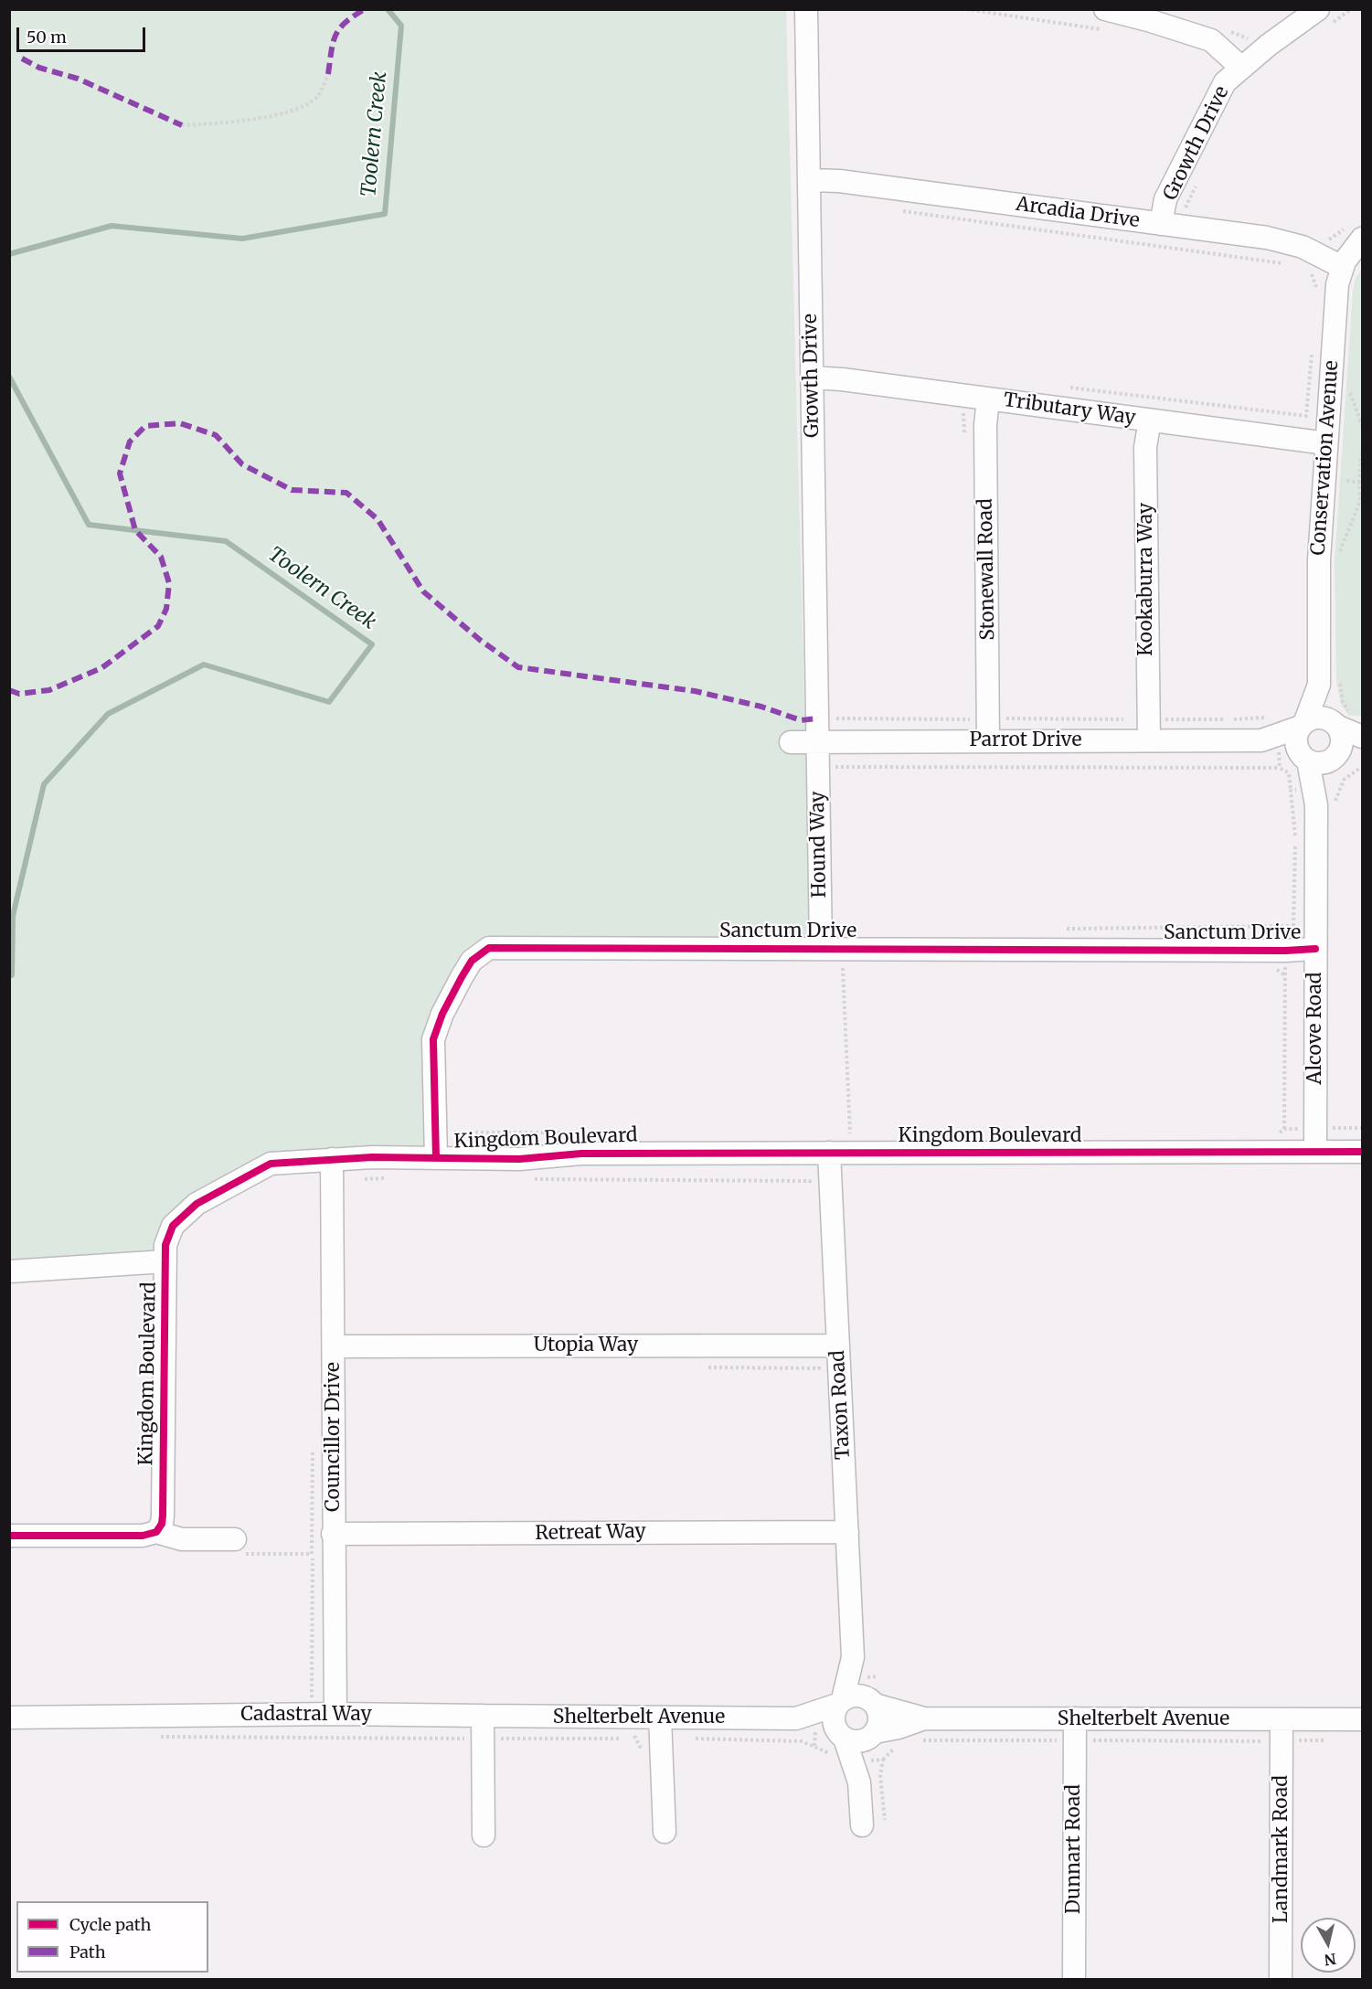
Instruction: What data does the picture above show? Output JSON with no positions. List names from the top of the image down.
{
  "streets": {
    "street": [
      "Growth Drive",
      "Arcadia Drive",
      "Tributary Way",
      "Conservation Avenue",
      "Stonewall Road",
      "Kookaburra Way",
      "Parrot Drive",
      "Hound Way",
      "Sanctum Drive",
      "Alcove Road",
      "Kingdom Boulevard",
      "Utopia Way",
      "Taxon Road",
      "Councillor Drive",
      "Retreat Way",
      "Cadastral Way",
      "Shelterbelt Avenue",
      "Dunnart Road",
      "Landmark Road"
    ]
  },
  "crossings": [
    ["Growth Drive", "Arcadia Drive"],
    ["Growth Drive", "Tributary Way"],
    ["Growth Drive", "Parrot Drive"],
    ["Growth Drive", "Hound Way"],
    ["Arcadia Drive", "Conservation Avenue"],
    ["Tributary Way", "Conservation Avenue"],
    ["Tributary Way", "Stonewall Road"],
    ["Tributary Way", "Kookaburra Way"],
    ["Conservation Avenue", "Parrot Drive"],
    ["Conservation Avenue", "Alcove Road"],
    ["Stonewall Road", "Parrot Drive"],
    ["Kookaburra Way", "Parrot Drive"],
    ["Parrot Drive", "Hound Way"],
    ["Parrot Drive", "Alcove Road"],
    ["Hound Way", "Sanctum Drive"],
    ["Sanctum Drive", "Alcove Road"],
    ["Sanctum Drive", "Kingdom Boulevard"],
    ["Alcove Road", "Kingdom Boulevard"],
    ["Kingdom Boulevard", "Taxon Road"],
    ["Kingdom Boulevard", "Councillor Drive"],
    ["Utopia Way", "Taxon Road"],
    ["Utopia Way", "Councillor Drive"],
    ["Taxon Road", "Retreat Way"],
    ["Councillor Drive", "Retreat Way"],
    ["Councillor Drive", "Cadastral Way"],
    ["Cadastral Way", "Shelterbelt Avenue"],
    ["Shelterbelt Avenue", "Dunnart Road"],
    ["Shelterbelt Avenue", "Landmark Road"]
  ],
  "water": ["Toolern Creek"],
  "legend": ["Cycle path", "Path"],
  "scale_bar": "50 m",
  "north": "bottom"
}
